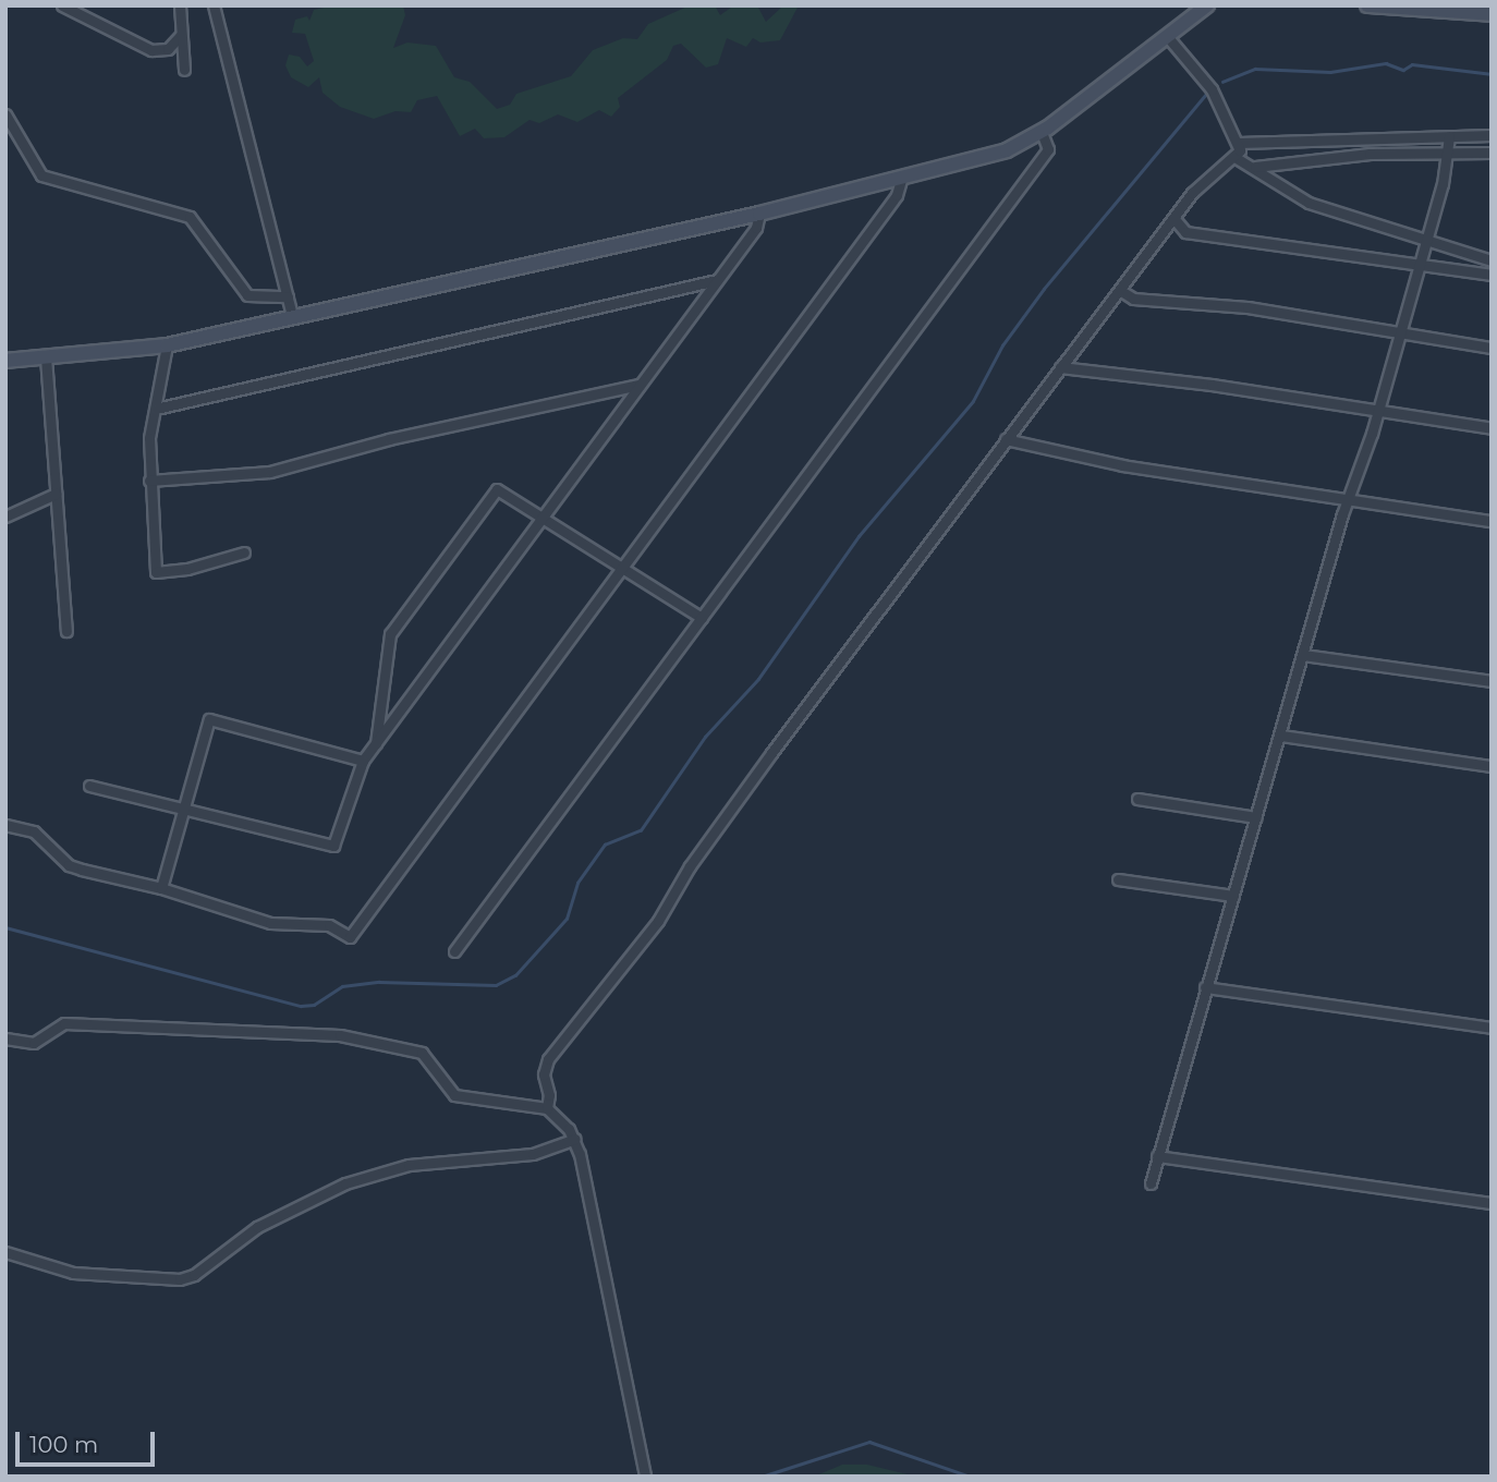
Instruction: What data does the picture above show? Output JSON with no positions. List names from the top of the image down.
{
  "scale_bar": "100 m"
}
